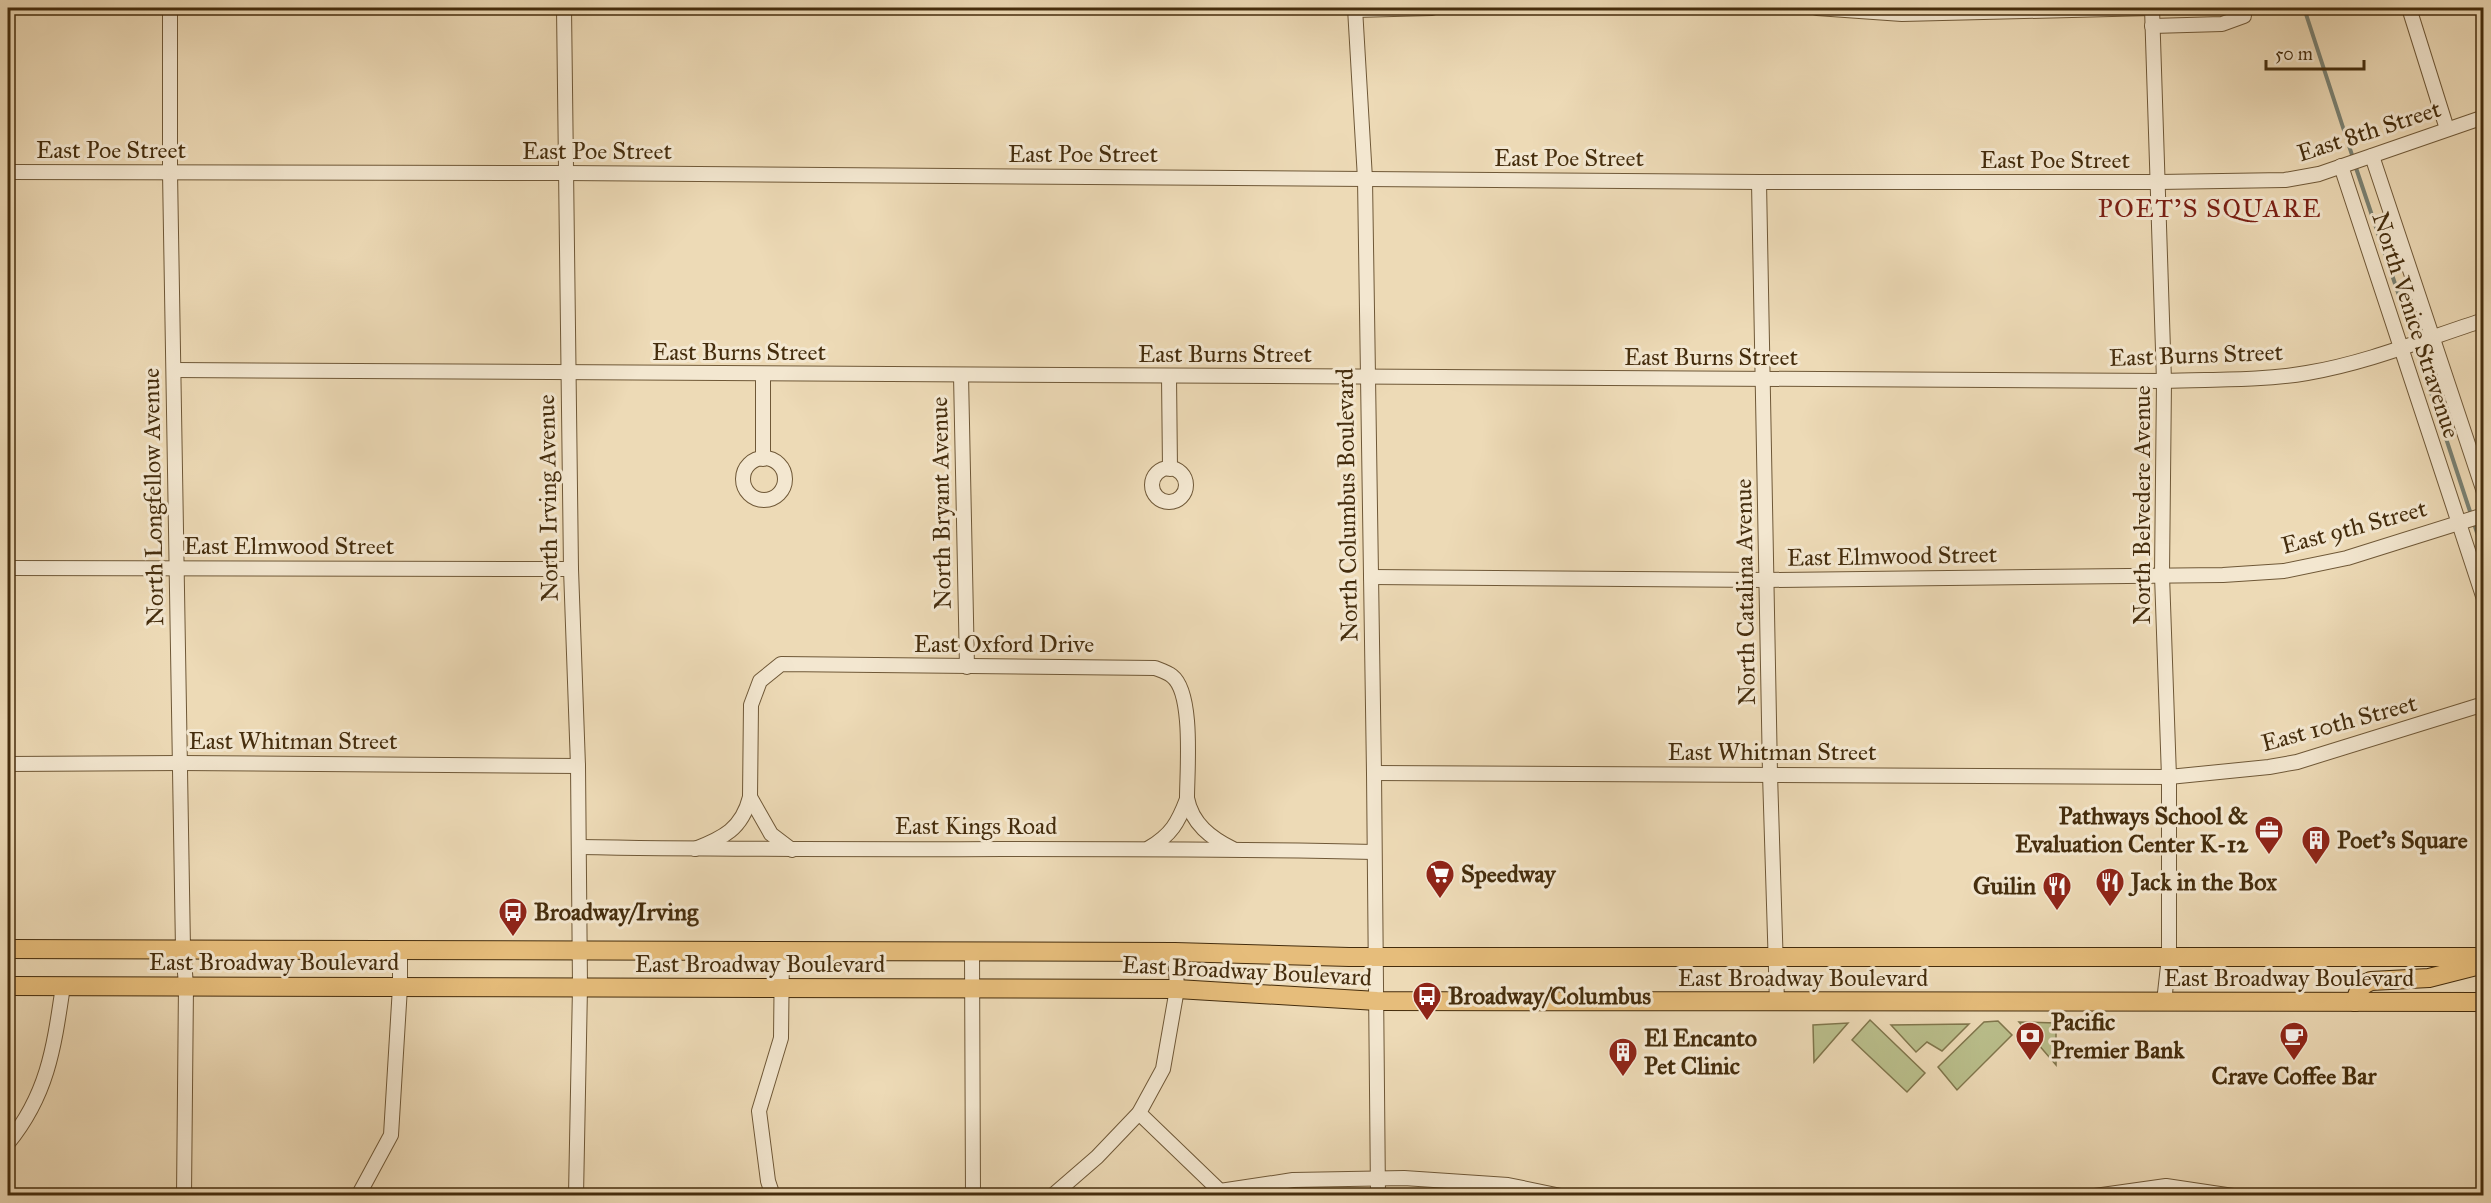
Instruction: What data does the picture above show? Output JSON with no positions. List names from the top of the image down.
{
  "streets": {
    "main road": ["East Broadway Boulevard"],
    "street": [
      "East 8th Street",
      "East Poe Street",
      "North Venice Stravenue",
      "East Burns Street",
      "North Longfellow Avenue",
      "North Irving Avenue",
      "North Bryant Avenue",
      "North Columbus Boulevard",
      "North Belvedere Avenue",
      "East 9th Street",
      "East Elmwood Street",
      "North Catalina Avenue",
      "East Oxford Drive",
      "East 10th Street",
      "East Whitman Street",
      "East Kings Road"
    ]
  },
  "crossings": [
    ["East 8th Street", "East Poe Street"],
    ["East 8th Street", "North Venice Stravenue"],
    ["East 8th Street", "North Belvedere Avenue"],
    ["East Poe Street", "North Longfellow Avenue"],
    ["East Poe Street", "North Irving Avenue"],
    ["East Poe Street", "North Columbus Boulevard"],
    ["East Poe Street", "North Belvedere Avenue"],
    ["East Poe Street", "North Catalina Avenue"],
    ["North Venice Stravenue", "East Burns Street"],
    ["North Venice Stravenue", "East 9th Street"],
    ["East Burns Street", "North Longfellow Avenue"],
    ["East Burns Street", "North Irving Avenue"],
    ["East Burns Street", "North Bryant Avenue"],
    ["East Burns Street", "North Columbus Boulevard"],
    ["East Burns Street", "North Belvedere Avenue"],
    ["East Burns Street", "North Catalina Avenue"],
    ["North Longfellow Avenue", "East Elmwood Street"],
    ["North Longfellow Avenue", "East Whitman Street"],
    ["North Longfellow Avenue", "East Broadway Boulevard"],
    ["North Irving Avenue", "East Elmwood Street"],
    ["North Irving Avenue", "East Whitman Street"],
    ["North Irving Avenue", "East Kings Road"],
    ["North Irving Avenue", "East Broadway Boulevard"],
    ["North Bryant Avenue", "East Oxford Drive"],
    ["North Columbus Boulevard", "East Elmwood Street"],
    ["North Columbus Boulevard", "East Whitman Street"],
    ["North Columbus Boulevard", "East Kings Road"],
    ["North Columbus Boulevard", "East Broadway Boulevard"],
    ["North Belvedere Avenue", "East 9th Street"],
    ["North Belvedere Avenue", "East Elmwood Street"],
    ["North Belvedere Avenue", "East 10th Street"],
    ["North Belvedere Avenue", "East Whitman Street"],
    ["North Belvedere Avenue", "East Broadway Boulevard"],
    ["East 9th Street", "East Elmwood Street"],
    ["East Elmwood Street", "North Catalina Avenue"],
    ["North Catalina Avenue", "East Whitman Street"],
    ["North Catalina Avenue", "East Broadway Boulevard"],
    ["East Oxford Drive", "East Kings Road"],
    ["East 10th Street", "East Whitman Street"]
  ],
  "districts": ["POET'S SQUARE"],
  "places": {
    "office": ["Pathways School & Evaluation Center K-12"],
    "building": ["Poet's Square", "El Encanto Pet Clinic"],
    "supermarket": ["Speedway"],
    "restaurant": ["Jack in the Box", "Guilin"],
    "bus stop": ["Broadway/Irving", "Broadway/Columbus"],
    "bank": ["Pacific Premier Bank"],
    "cafe": ["Crave Coffee Bar"]
  },
  "scale_bar": "50 m"
}
